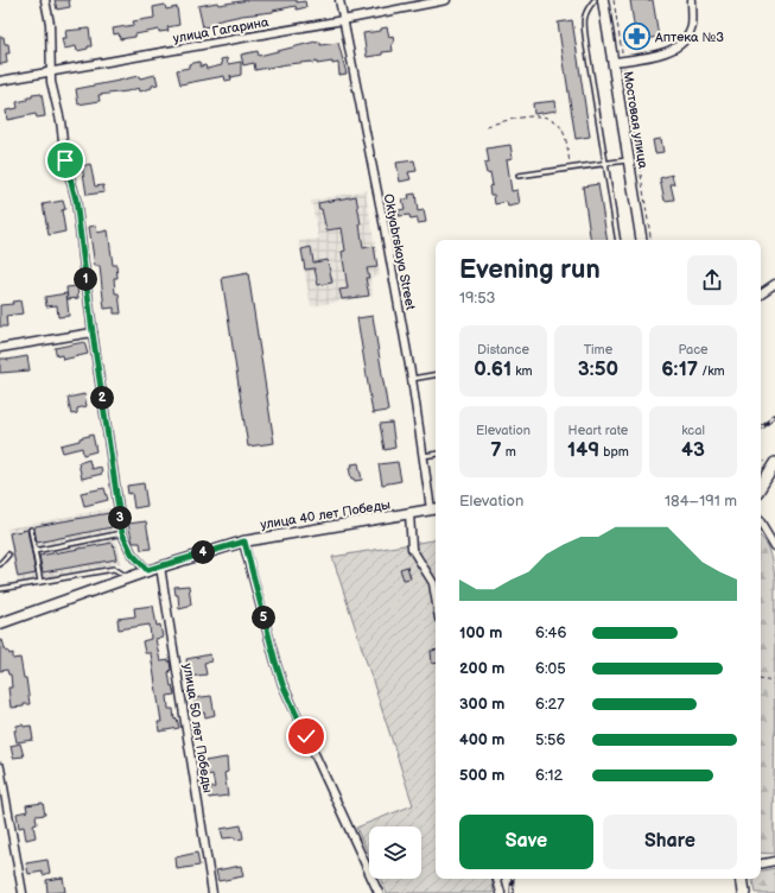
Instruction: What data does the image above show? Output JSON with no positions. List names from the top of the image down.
{
  "streets": {
    "street": [
      "улица Гагарина",
      "Мостовая улица",
      "Oktyabrskaya Street",
      "улица 40 лет Победы",
      "улица 50 лет Победы"
    ]
  },
  "crossings": [
    ["улица Гагарина", "Oktyabrskaya Street"],
    ["Oktyabrskaya Street", "улица 40 лет Победы"],
    ["улица 40 лет Победы", "улица 50 лет Победы"]
  ],
  "places": {
    "pharmacy": ["Аптека №3"]
  },
  "page": {
    "heading": ["Evening run", "19:53"],
    "pins": [
      "1",
      "2",
      "3",
      "4",
      "5"
    ],
    "stats": [
      ["Distance", "0.61 km"],
      ["Time", "3:50"],
      ["Pace", "6:17 /km"],
      ["Elevation", "7 m"],
      ["Heart rate", "149 bpm"],
      ["kcal", "43"]
    ],
    "chart": ["Elevation", "184–191 m"],
    "list": [
      {
        "name": "100 m",
        "note": "6:46"
      },
      {
        "name": "200 m",
        "note": "6:05"
      },
      {
        "name": "300 m",
        "note": "6:27"
      },
      {
        "name": "400 m",
        "note": "5:56"
      },
      {
        "name": "500 m",
        "note": "6:12"
      }
    ],
    "buttons": ["Save", "Share"]
  }
}
